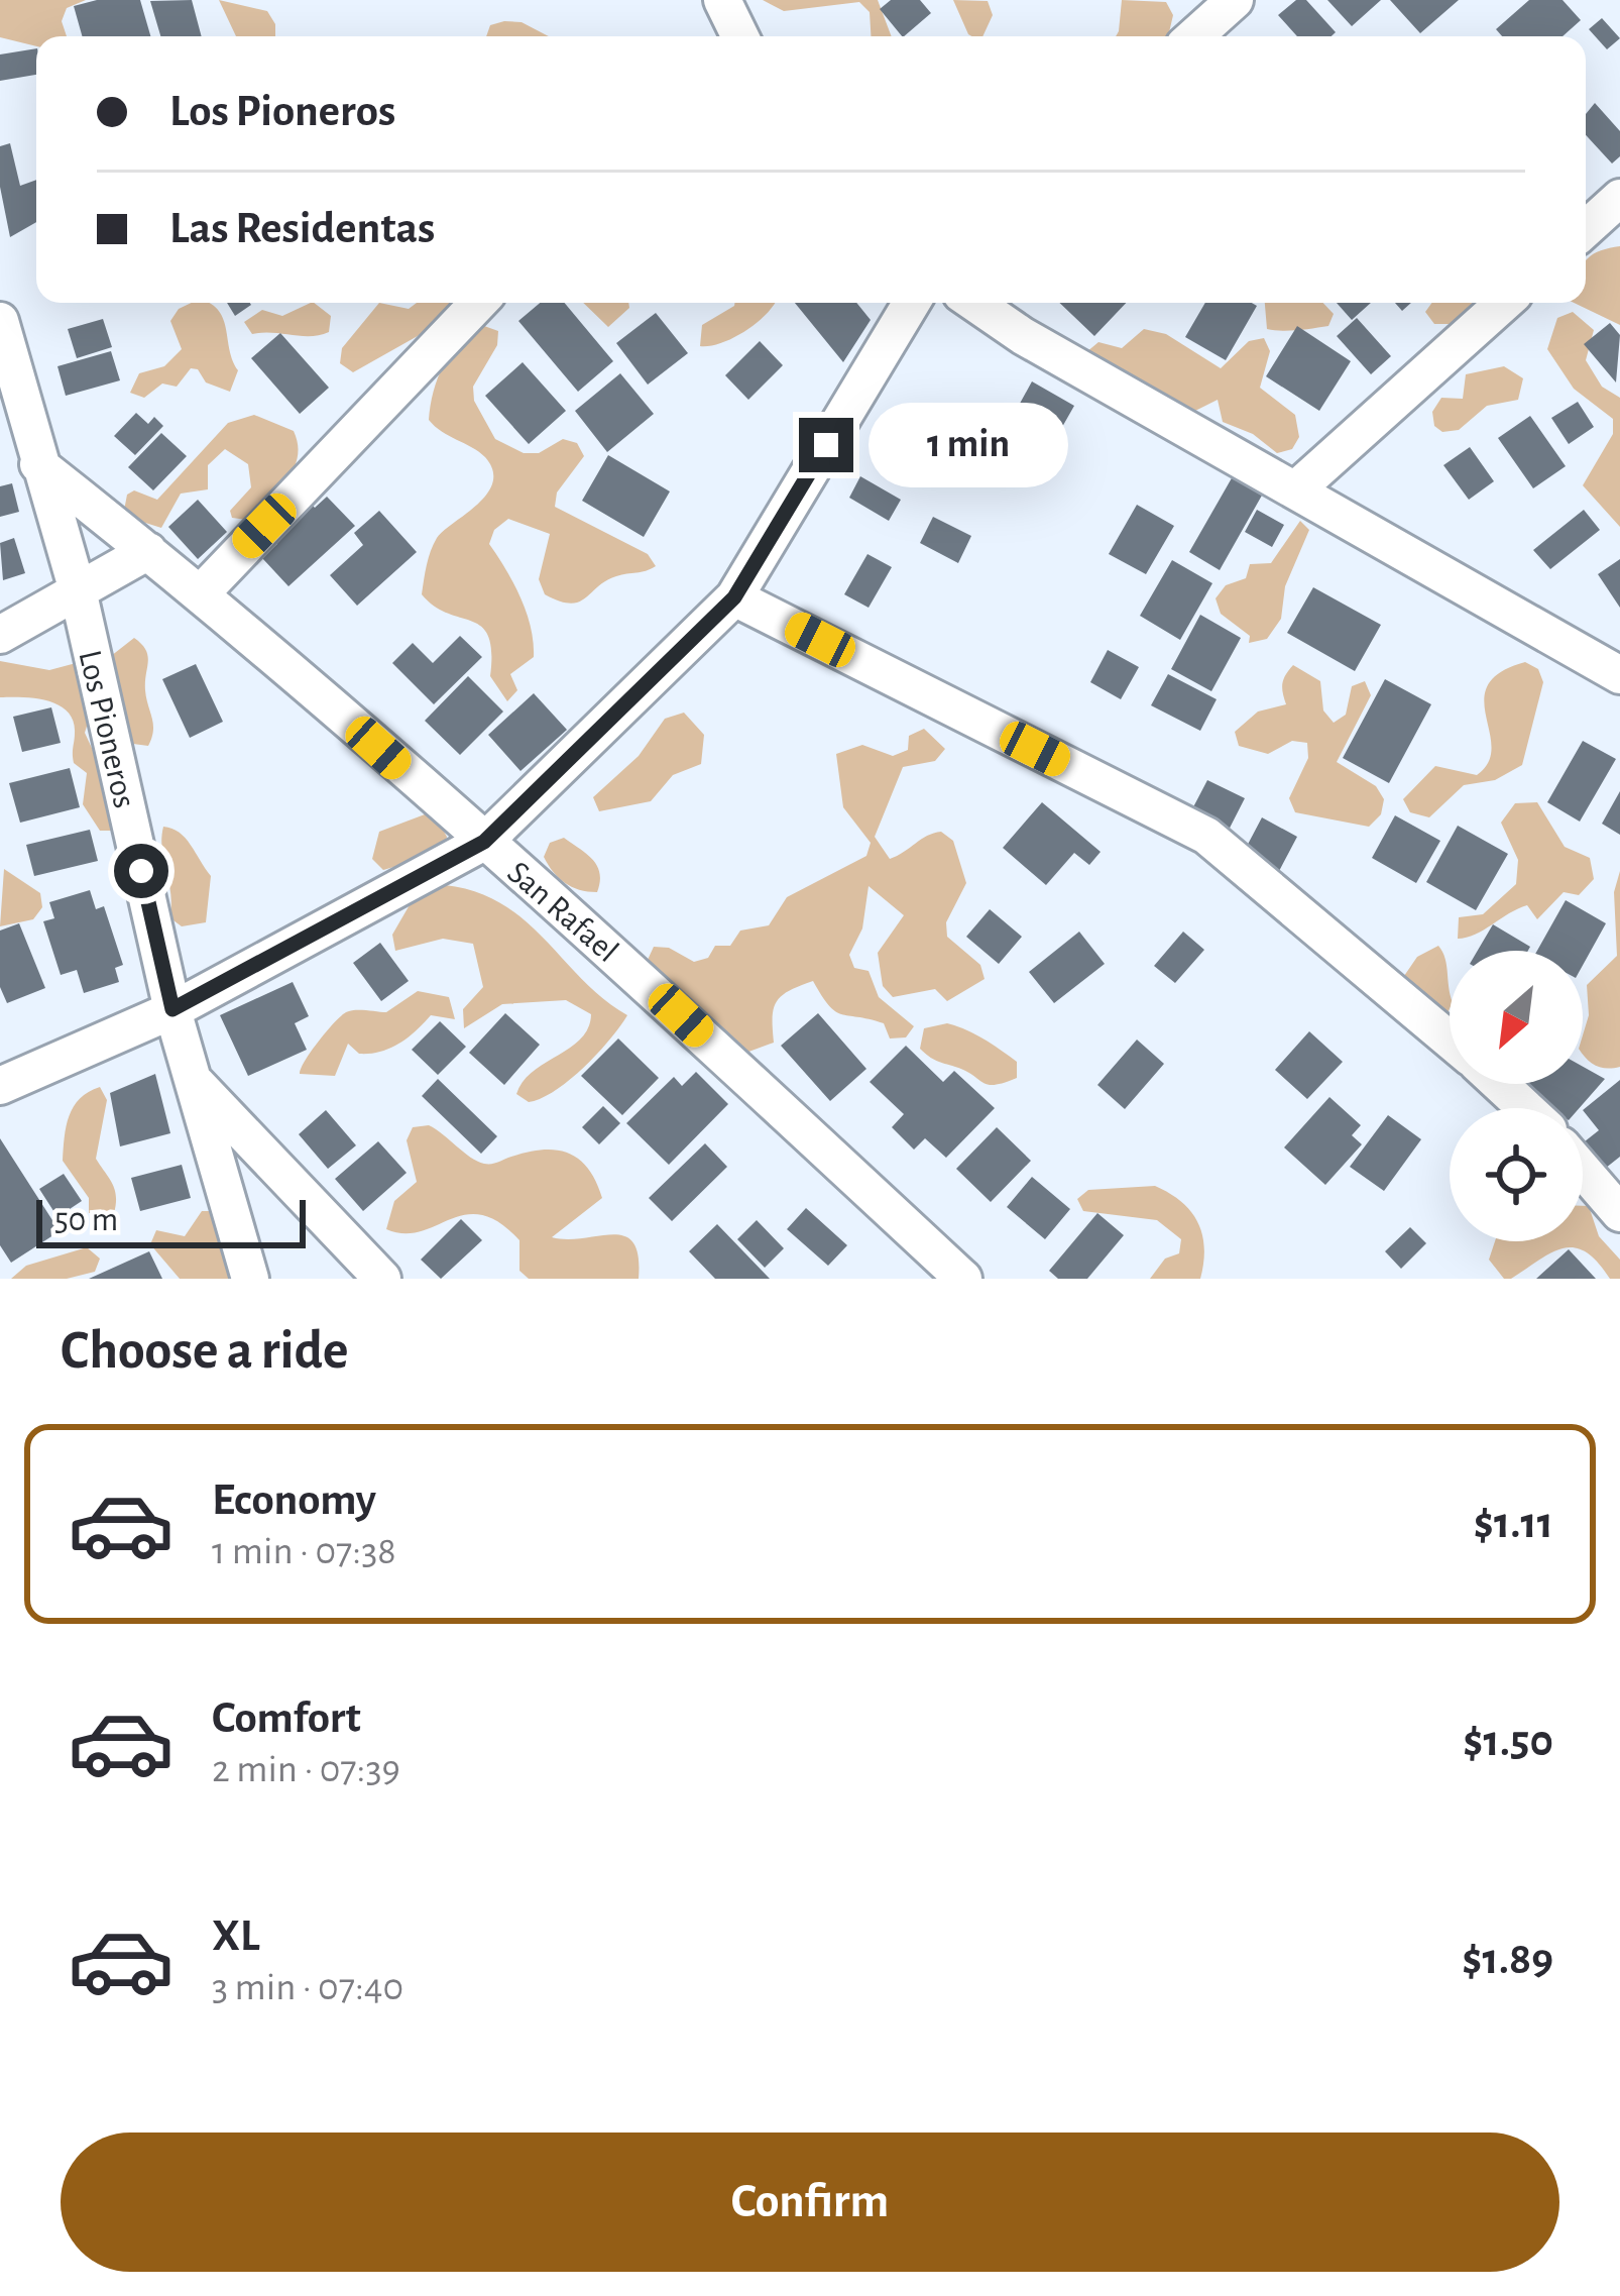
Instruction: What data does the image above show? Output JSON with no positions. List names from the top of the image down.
{
  "streets": {
    "street": ["Los Pioneros", "San Rafael"]
  },
  "crossings": [
    ["Los Pioneros", "San Rafael"]
  ],
  "scale_bar": "50 m",
  "north": "bottom left",
  "page": {
    "banner": ["Los Pioneros", "Las Residentas"],
    "bubble": "1 min",
    "scale": "50 m",
    "heading": "Choose a ride",
    "list": [
      {
        "name": "Economy",
        "note": "1 min · 07:38",
        "value": "$1.11"
      },
      {
        "name": "Comfort",
        "note": "2 min · 07:39",
        "value": "$1.50"
      },
      {
        "name": "XL",
        "note": "3 min · 07:40",
        "value": "$1.89"
      }
    ],
    "buttons": "Confirm"
  }
}
